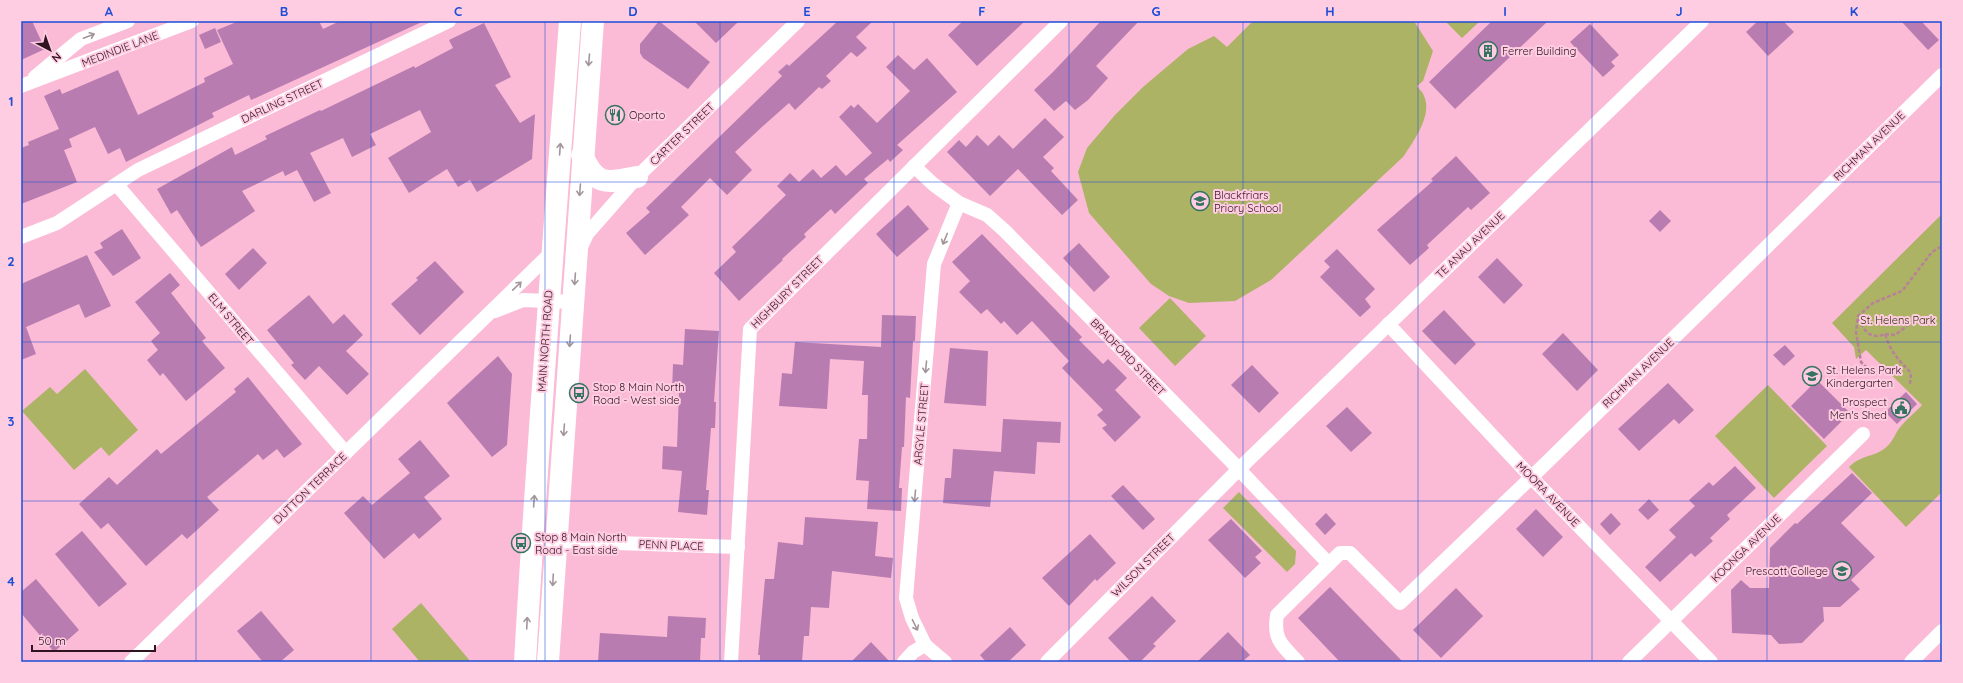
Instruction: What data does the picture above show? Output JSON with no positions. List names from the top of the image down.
{
  "streets": {
    "highway": ["MAIN NORTH ROAD"],
    "street": [
      "MEDINDIE LANE",
      "DARLING STREET",
      "CARTER STREET",
      "RICHMAN AVENUE",
      "TE ANAU AVENUE",
      "HIGHBURY STREET",
      "ELM STREET",
      "BRADFORD STREET",
      "ARGYLE STREET",
      "DUTTON TERRACE",
      "MOORA AVENUE",
      "PENN PLACE",
      "KOONGA AVENUE",
      "WILSON STREET"
    ]
  },
  "crossings": [
    ["DARLING STREET", "ELM STREET"],
    ["RICHMAN AVENUE", "BRADFORD STREET"],
    ["RICHMAN AVENUE", "MOORA AVENUE"],
    ["TE ANAU AVENUE", "BRADFORD STREET"],
    ["TE ANAU AVENUE", "MOORA AVENUE"],
    ["TE ANAU AVENUE", "WILSON STREET"],
    ["HIGHBURY STREET", "BRADFORD STREET"],
    ["HIGHBURY STREET", "PENN PLACE"],
    ["ELM STREET", "DUTTON TERRACE"],
    ["MAIN NORTH ROAD", "DUTTON TERRACE"],
    ["BRADFORD STREET", "ARGYLE STREET"],
    ["BRADFORD STREET", "WILSON STREET"],
    ["MOORA AVENUE", "KOONGA AVENUE"]
  ],
  "one_way": ["ARGYLE STREET"],
  "parks": ["St. Helens Park"],
  "places": {
    "building": ["Ferrer Building"],
    "restaurant": ["Oporto"],
    "school or university": ["Blackfriars Priory School", "St. Helens Park Kindergarten", "Prescott College"],
    "bus stop": ["Stop 8 Main North Road - West side", "Stop 8 Main North Road - East side"],
    "public building": ["Prospect Men's Shed"]
  },
  "scale_bar": "50 m",
  "north": "bottom right",
  "grid": {
    "columns": [
      "A",
      "B",
      "C",
      "D",
      "E",
      "F",
      "G",
      "H",
      "I",
      "J",
      "K"
    ],
    "rows": [
      "1",
      "2",
      "3",
      "4"
    ]
  }
}
